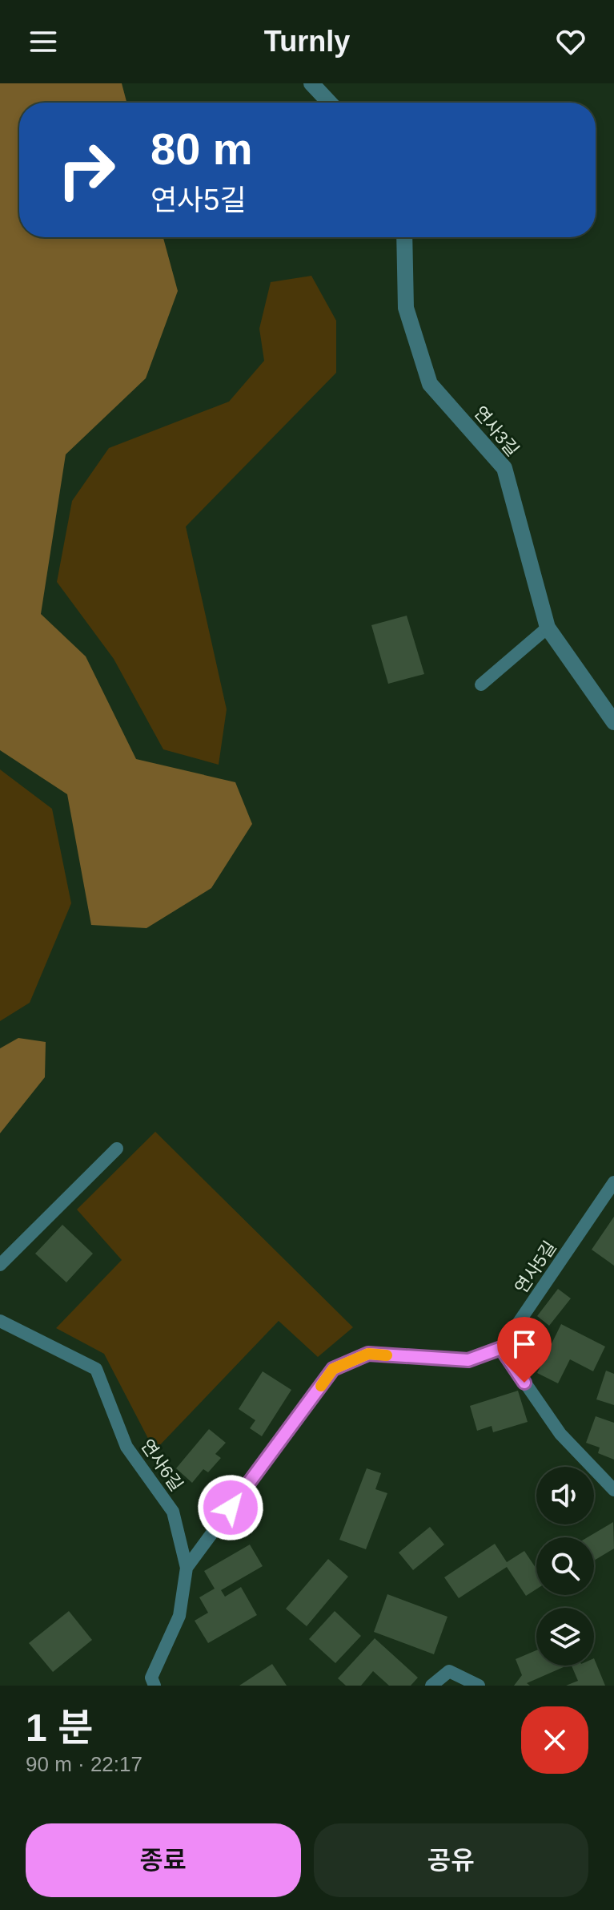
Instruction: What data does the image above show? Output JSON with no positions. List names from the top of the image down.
{
  "streets": {
    "street": ["연사3길"],
    "lane": ["연사5길", "연사6길"]
  },
  "page": {
    "header": "Turnly",
    "turn": ["80 m", "연사5길"],
    "heading": ["1 분", "90 m · 22:17"],
    "buttons": ["종료", "공유"]
  }
}
